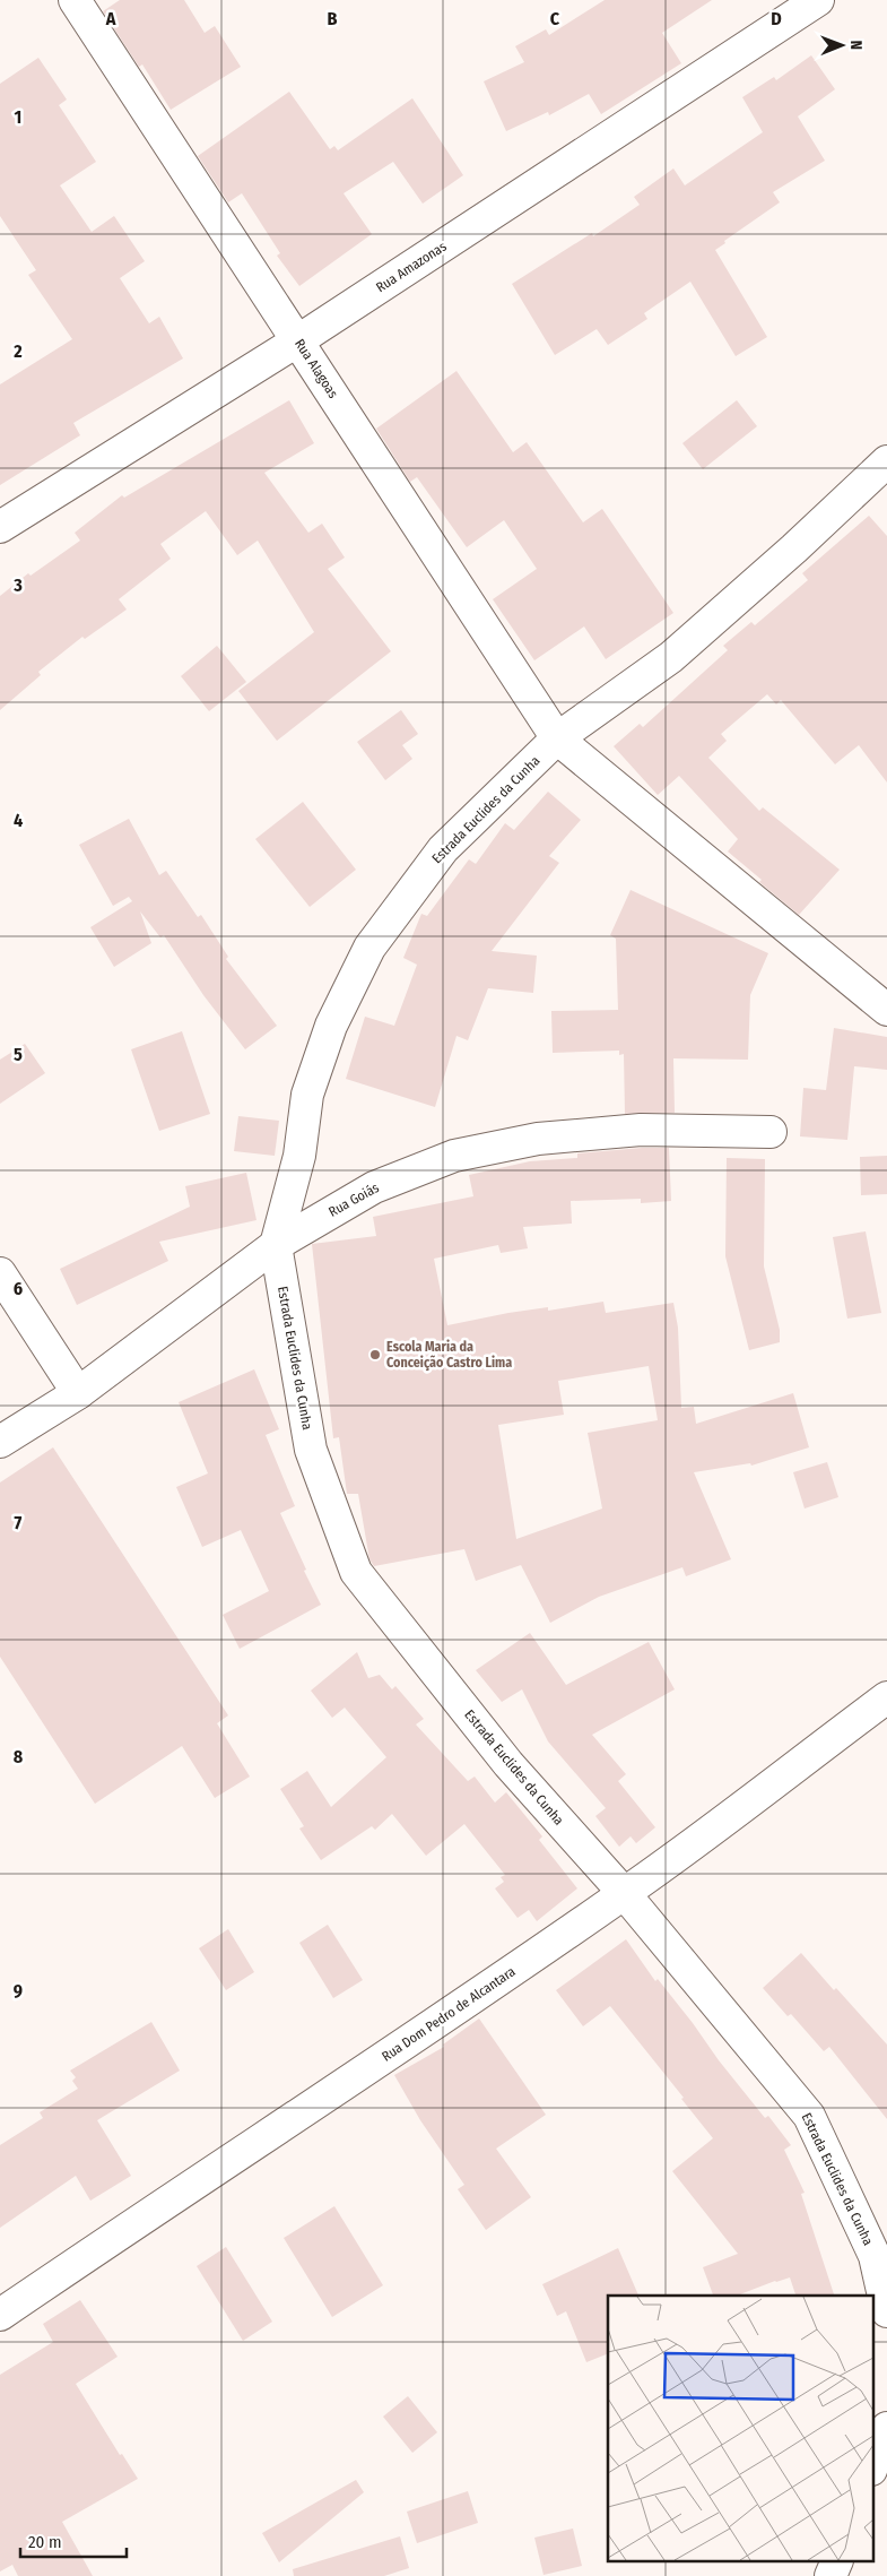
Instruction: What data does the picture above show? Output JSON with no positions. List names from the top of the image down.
{
  "streets": {
    "street": [
      "Rua Amazonas",
      "Rua Alagoas",
      "Estrada Euclides da Cunha",
      "Rua Goiás",
      "Rua Dom Pedro de Alcantara"
    ]
  },
  "crossings": [
    ["Rua Amazonas", "Rua Alagoas"],
    ["Rua Alagoas", "Estrada Euclides da Cunha"],
    ["Estrada Euclides da Cunha", "Rua Goiás"],
    ["Estrada Euclides da Cunha", "Rua Dom Pedro de Alcantara"]
  ],
  "places": ["Escola Maria da Conceição Castro Lima"],
  "scale_bar": "20 m",
  "north": "right",
  "grid": {
    "columns": [
      "A",
      "B",
      "C",
      "D"
    ],
    "rows": [
      "1",
      "2",
      "3",
      "4",
      "5",
      "6",
      "7",
      "8",
      "9"
    ]
  }
}
